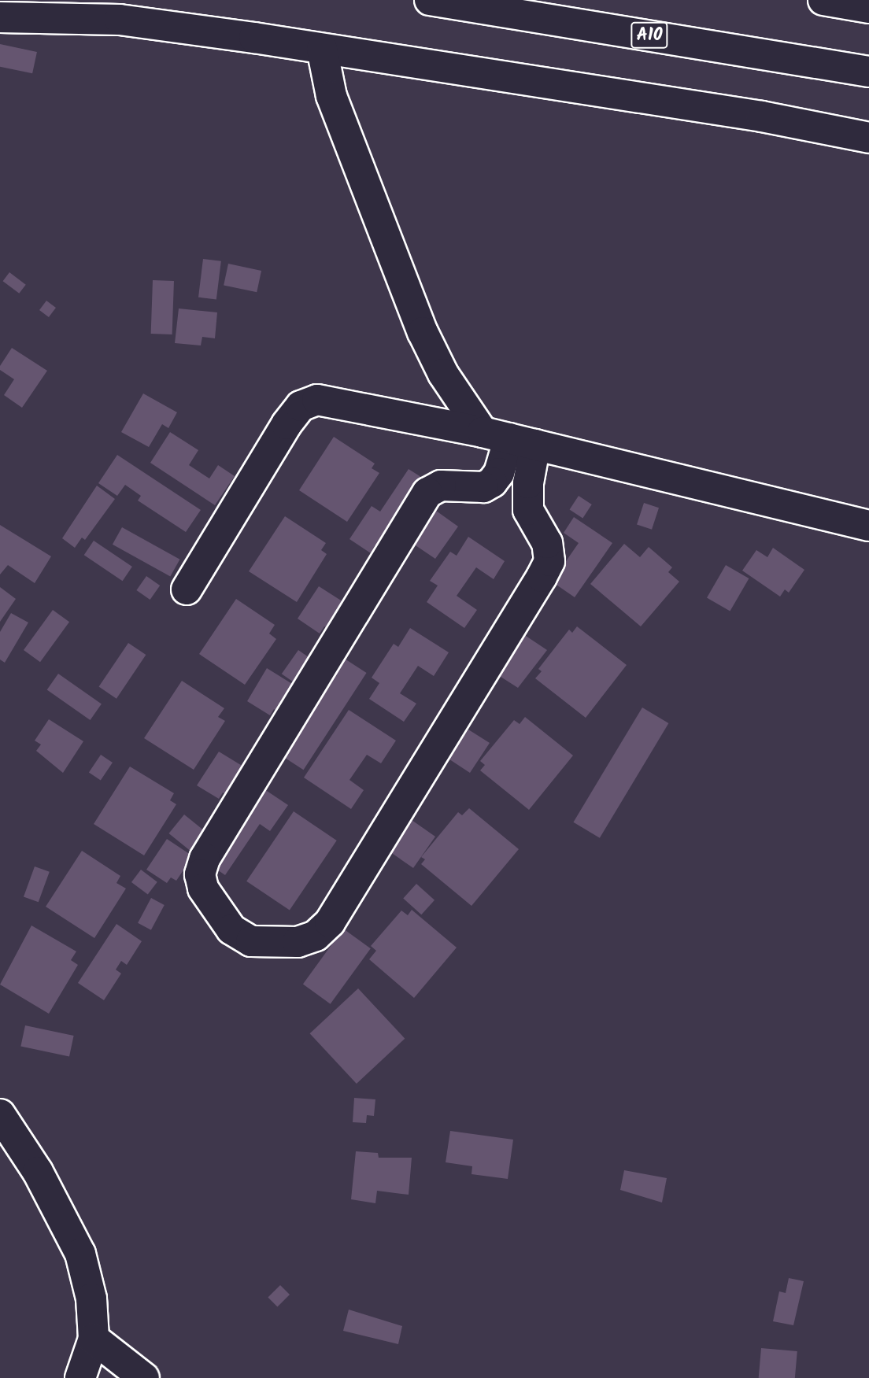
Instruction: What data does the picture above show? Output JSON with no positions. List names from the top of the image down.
{
  "streets": {
    "street": ["A10"]
  }
}
